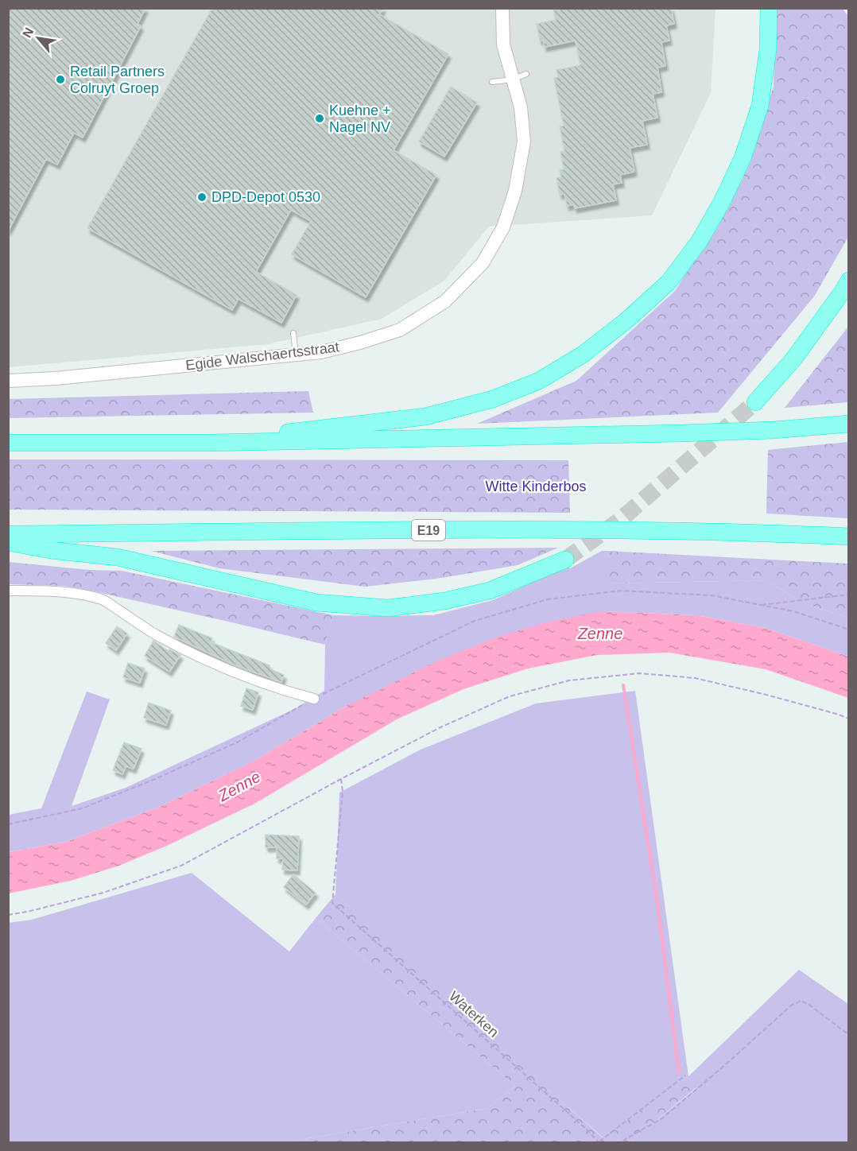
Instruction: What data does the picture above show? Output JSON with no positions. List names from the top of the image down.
{
  "streets": {
    "highway": ["E19"],
    "main road": ["Egide Walschaertsstraat"],
    "path": ["Waterken"]
  },
  "water": ["Zenne"],
  "parks": ["Witte Kinderbos"],
  "places": ["Retail Partners Colruyt Groep", "Kuehne + Nagel NV", "DPD-Depot 0530"],
  "north": "top left"
}
